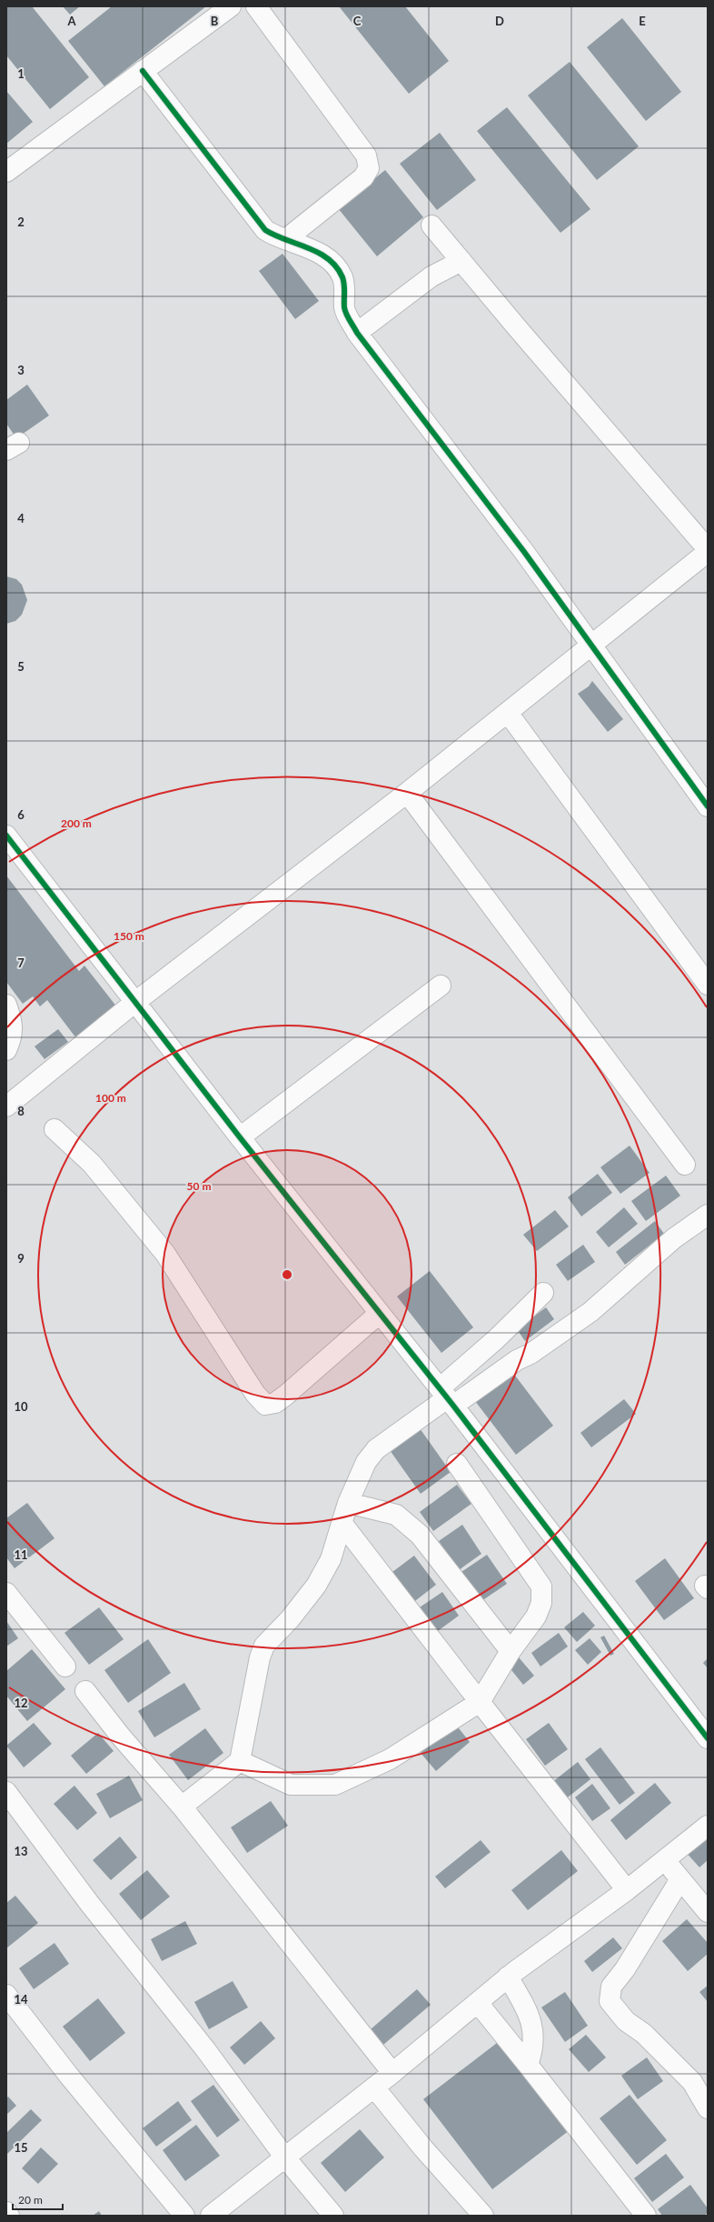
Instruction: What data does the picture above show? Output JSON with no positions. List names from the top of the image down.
{
  "scale_bar": "20 m",
  "grid": {
    "columns": [
      "A",
      "B",
      "C",
      "D",
      "E"
    ],
    "rows": [
      "1",
      "2",
      "3",
      "4",
      "5",
      "6",
      "7",
      "8",
      "9",
      "10",
      "11",
      "12",
      "13",
      "14",
      "15"
    ]
  },
  "rings": [
    "200 m",
    "150 m",
    "100 m",
    "50 m"
  ]
}
